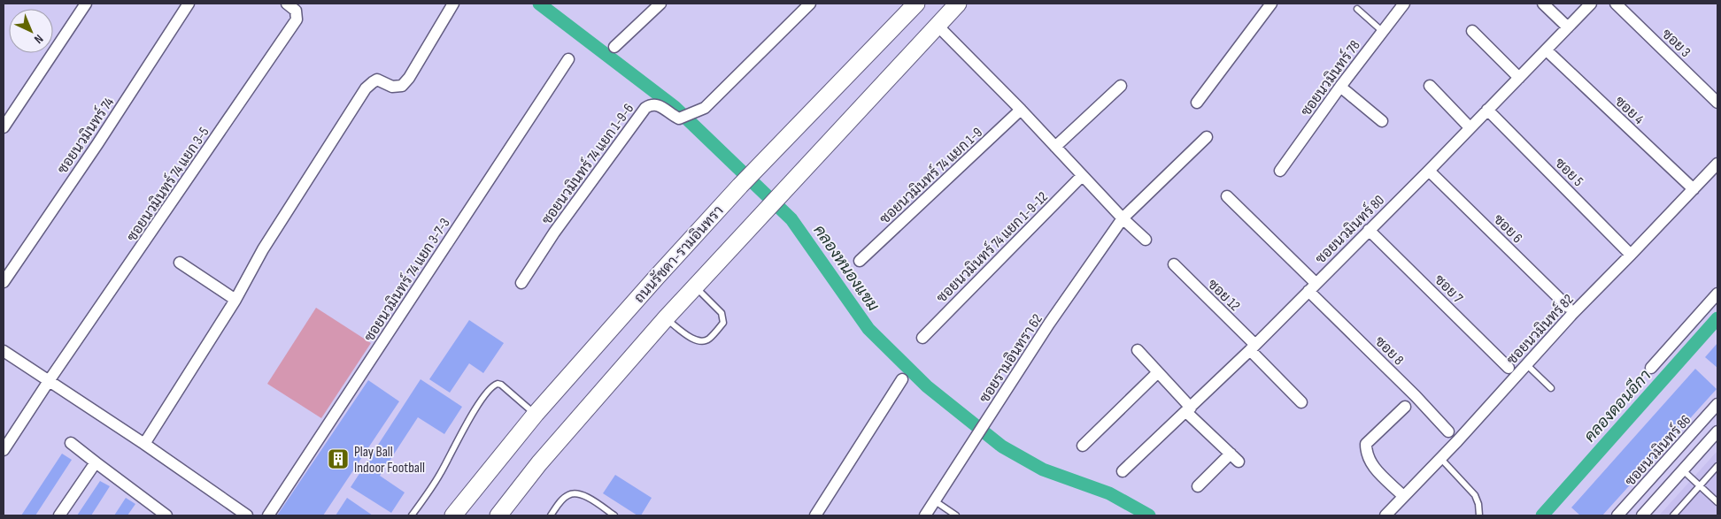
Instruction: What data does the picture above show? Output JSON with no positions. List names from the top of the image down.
{
  "streets": {
    "main road": ["ถนนรัชดา-รามอินทรา"],
    "street": [
      "ซอย 3",
      "ซอยนวมินทร์ 78",
      "ซอย 4",
      "ซอยนวมินทร์ 74",
      "ซอยนวมินทร์ 74 แยก 1-9-6",
      "ซอย 5",
      "ซอยนวมินทร์ 74 แยก 1-9",
      "ซอยนวมินทร์ 74 แยก 3-5",
      "ซอย 6",
      "ซอยนวมินทร์ 80",
      "ซอยนวมินทร์ 74 แยก 1-9-12",
      "ซอยนวมินทร์ 74 แยก 3-7-3",
      "ซอย 7",
      "ซอย 12",
      "ซอยนวมินทร์ 82",
      "ซอย 8",
      "ซอยรามอินทรา 62",
      "ซอยนวมินทร์ 86"
    ]
  },
  "crossings": [
    ["ซอย 4", "ซอยนวมินทร์ 80"],
    ["ซอย 4", "ซอยนวมินทร์ 82"],
    ["ซอย 5", "ซอยนวมินทร์ 80"],
    ["ซอย 5", "ซอยนวมินทร์ 82"],
    ["ซอย 6", "ซอยนวมินทร์ 80"],
    ["ซอยนวมินทร์ 80", "ซอย 7"],
    ["ซอยนวมินทร์ 80", "ซอย 12"],
    ["ซอยนวมินทร์ 80", "ซอย 8"]
  ],
  "water": ["คลองหนองแขม", "คลองดอนอีกา"],
  "places": {
    "building": ["Play Ball Indoor Football"]
  },
  "north": "bottom right"
}
